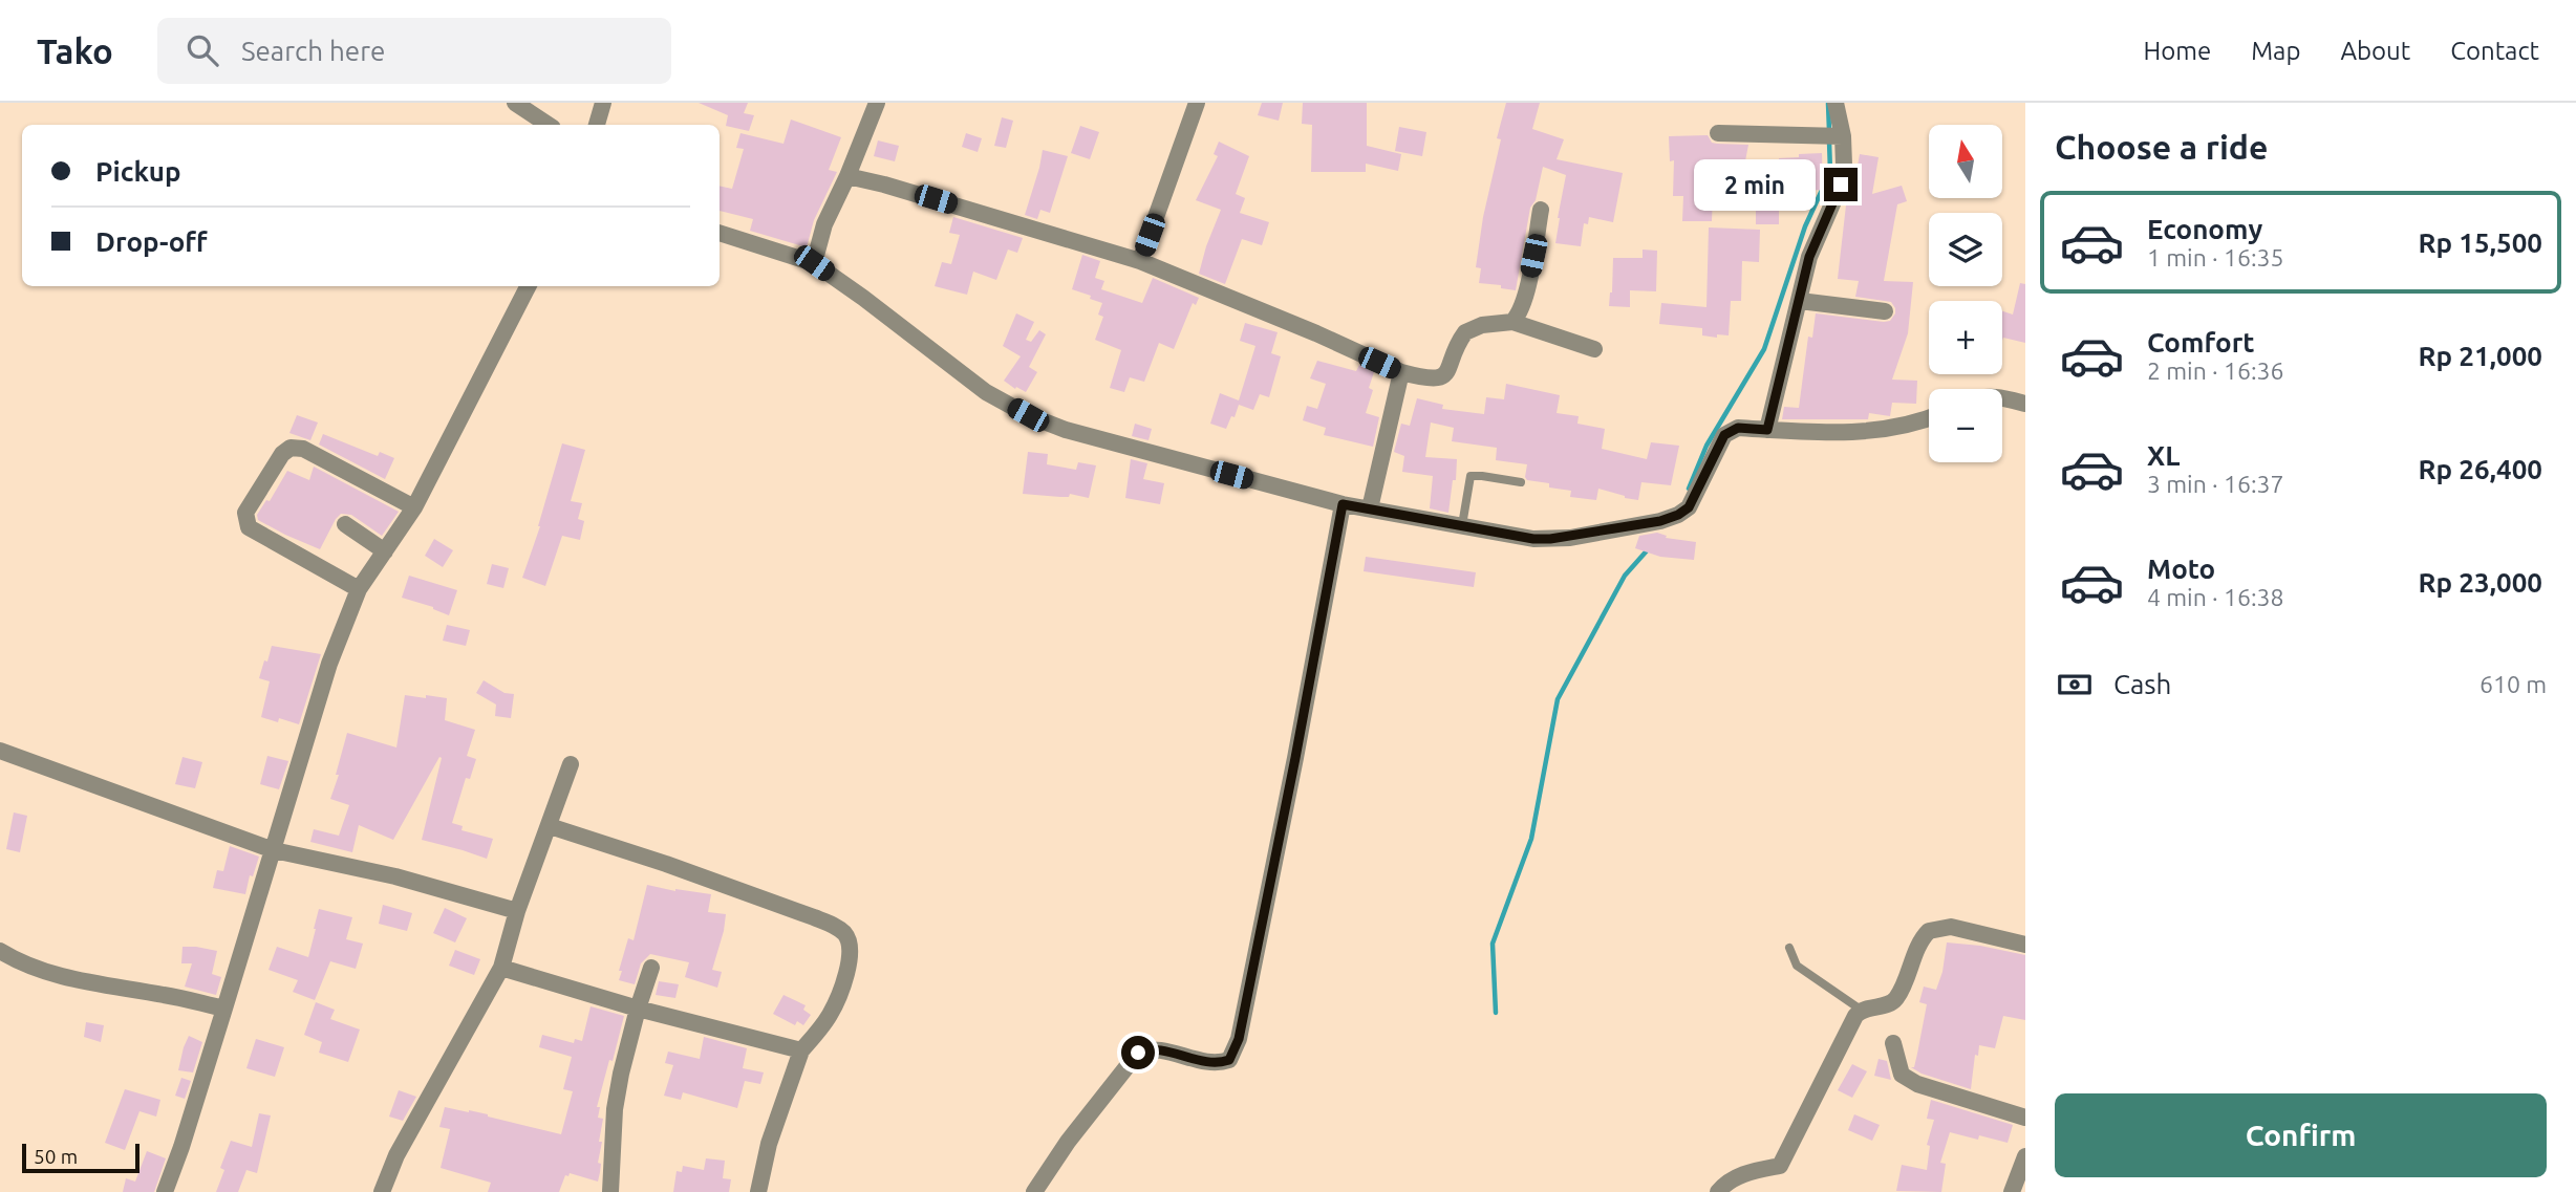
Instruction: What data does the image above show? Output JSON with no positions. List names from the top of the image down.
{
  "scale_bar": "50 m",
  "north": "top",
  "page": {
    "header": "Tako",
    "search": "Search here",
    "nav": [
      "Home",
      "Map",
      "About",
      "Contact"
    ],
    "heading": "Choose a ride",
    "map_buttons": ["+", "−"],
    "banner": ["Pickup", "Drop-off"],
    "bubble": "2 min",
    "list": [
      {
        "name": "Economy",
        "note": "1 min · 16:35",
        "value": "Rp 15,500"
      },
      {
        "name": "Comfort",
        "note": "2 min · 16:36",
        "value": "Rp 21,000"
      },
      {
        "name": "XL",
        "note": "3 min · 16:37",
        "value": "Rp 26,400"
      },
      {
        "name": "Moto",
        "note": "4 min · 16:38",
        "value": "Rp 23,000"
      }
    ],
    "pay": ["Cash", "610 m"],
    "buttons": "Confirm",
    "scale": "50 m"
  }
}
